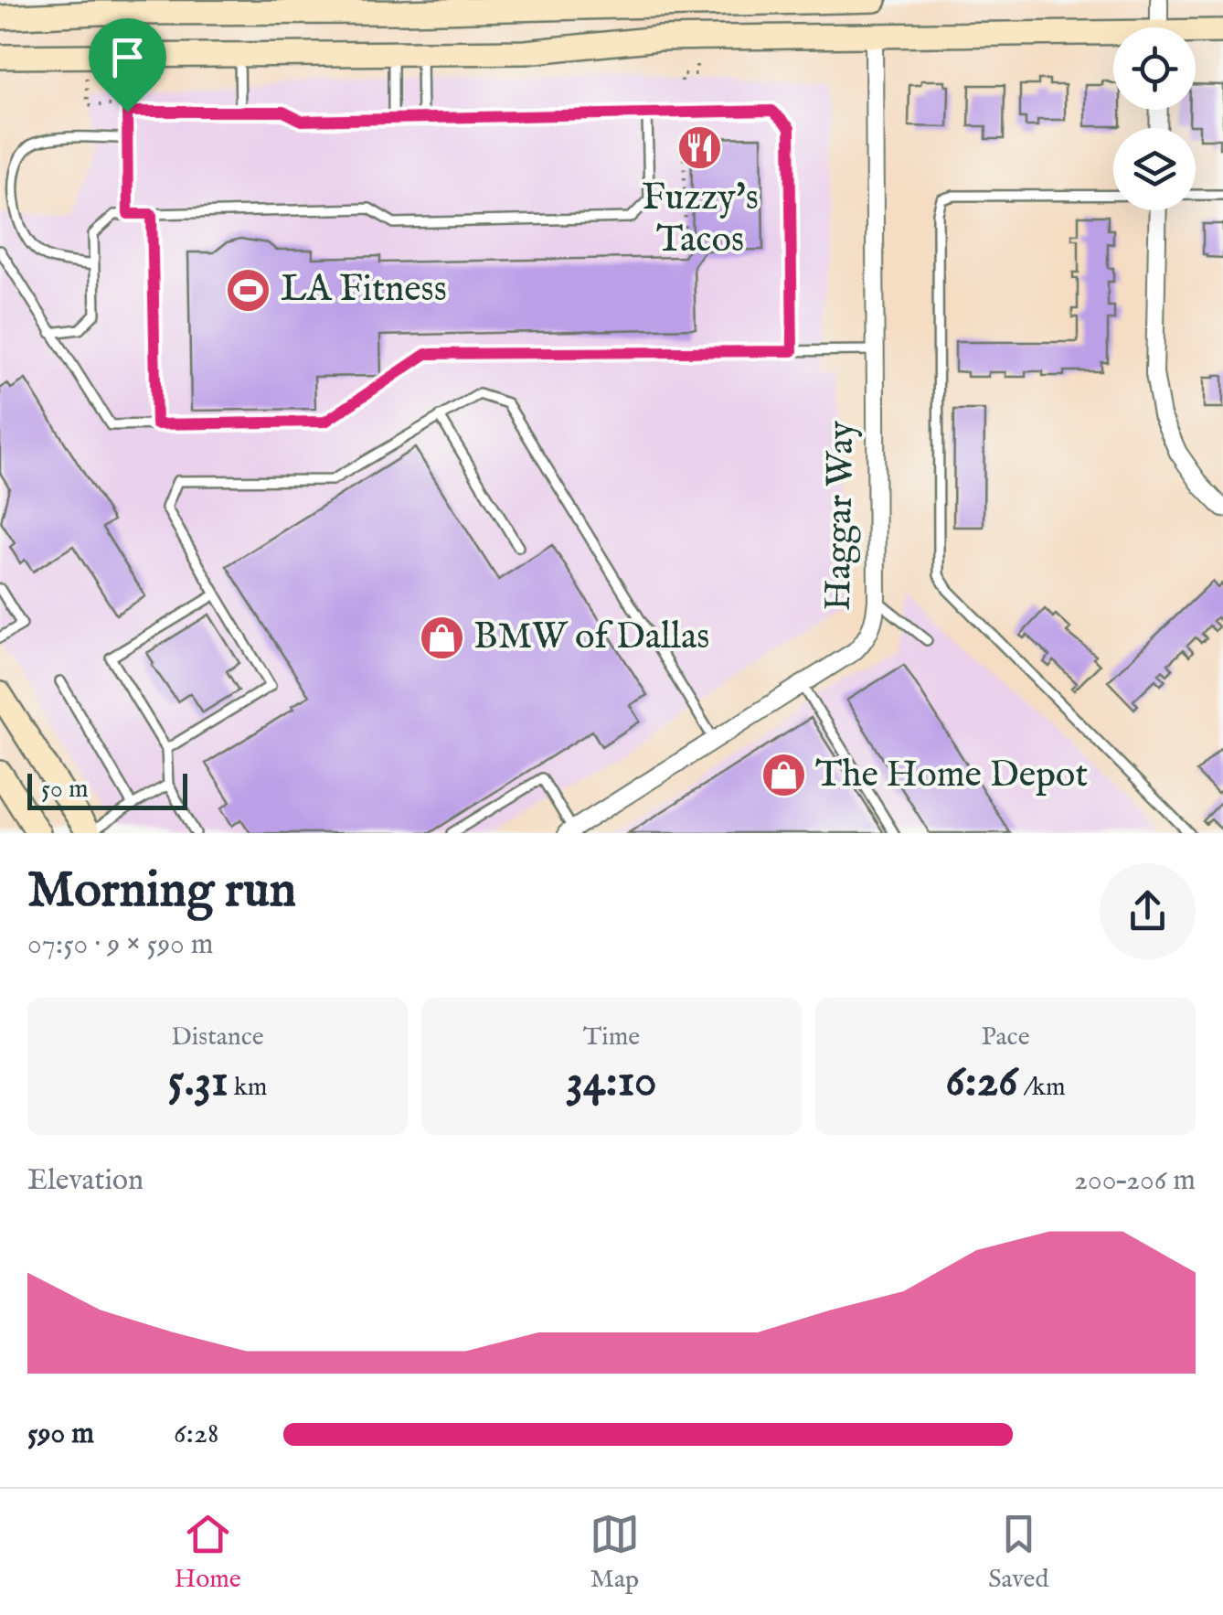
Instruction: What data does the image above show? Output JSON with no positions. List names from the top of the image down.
{
  "streets": {
    "street": ["Haggar Way"]
  },
  "places": {
    "restaurant": ["Fuzzy's Tacos"],
    "sports": ["LA Fitness"],
    "shop": ["BMW of Dallas", "The Home Depot"]
  },
  "scale_bar": "50 m",
  "page": {
    "scale": "50 m",
    "heading": ["Morning run", "07:50 · 9 × 590 m"],
    "stats": [
      ["Distance", "5.31 km"],
      ["Time", "34:10"],
      ["Pace", "6:26 /km"]
    ],
    "chart": ["Elevation", "200–206 m"],
    "list": [
      {
        "name": "590 m",
        "note": "6:28"
      }
    ],
    "tabs": ["Home", "Map", "Saved"]
  }
}
